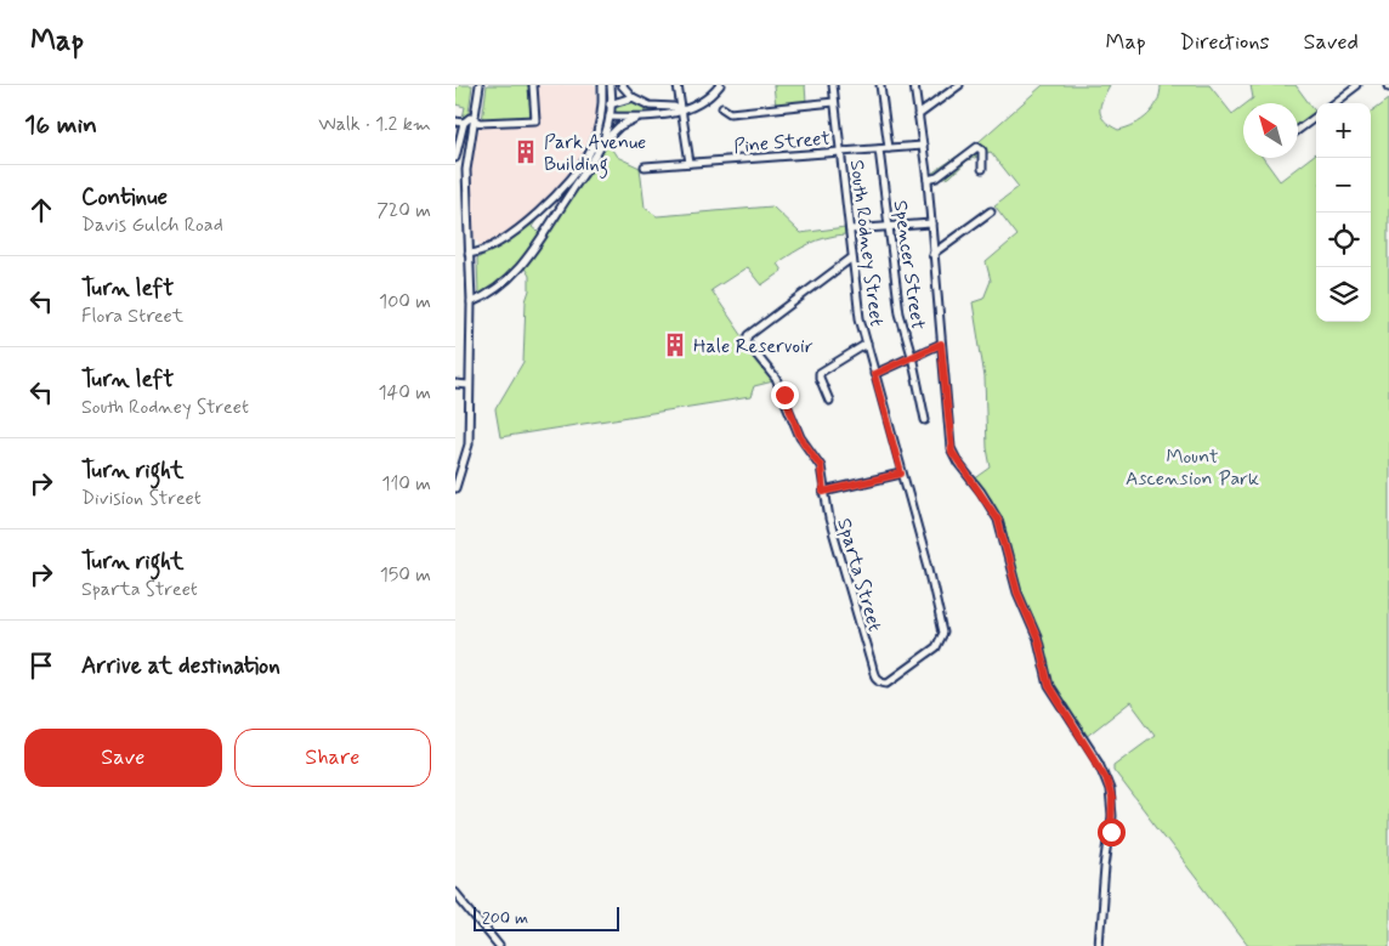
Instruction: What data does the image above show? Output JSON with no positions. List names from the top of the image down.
{
  "streets": {
    "street": [
      "Pine Street",
      "South Rodney Street",
      "Spencer Street",
      "Sparta Street"
    ]
  },
  "crossings": [
    ["Pine Street", "South Rodney Street"],
    ["Pine Street", "Spencer Street"],
    ["South Rodney Street", "Sparta Street"]
  ],
  "parks": ["Mount Ascension Park"],
  "places": {
    "building": ["Park Avenue Building", "Hale Reservoir"]
  },
  "scale_bar": "200 m",
  "north": "top left",
  "page": {
    "header": "Map",
    "nav": ["Map", "Directions", "Saved"],
    "heading": ["16 min", "Walk · 1.2 km"],
    "map_buttons": ["+", "−"],
    "list": [
      ["Continue", "Davis Gulch Road", "720 m"],
      ["Turn left", "Flora Street", "100 m"],
      ["Turn left", "South Rodney Street", "140 m"],
      ["Turn right", "Division Street", "110 m"],
      ["Turn right", "Sparta Street", "150 m"],
      "Arrive at destination"
    ],
    "buttons": ["Save", "Share"],
    "scale": "200 m"
  }
}
